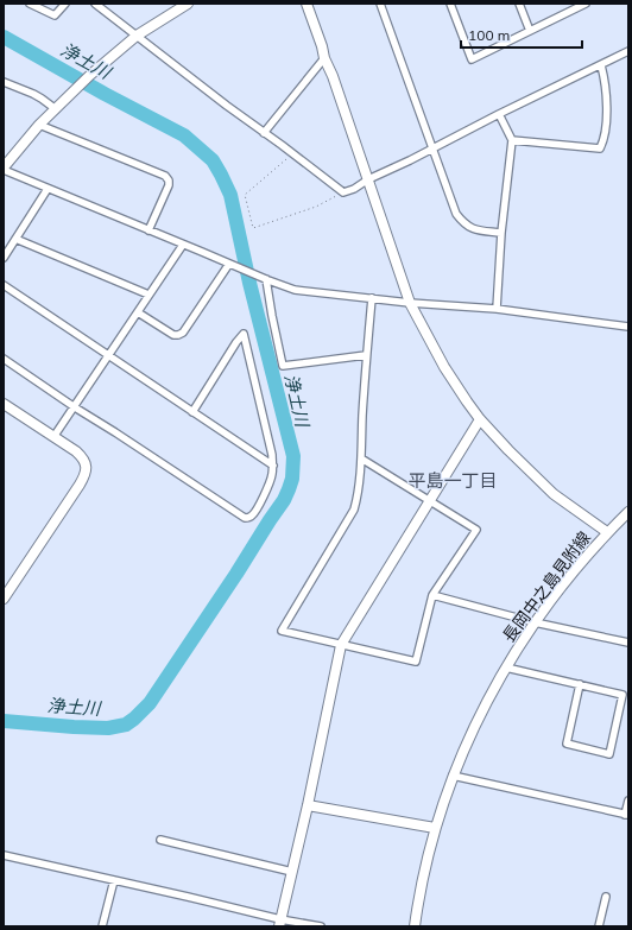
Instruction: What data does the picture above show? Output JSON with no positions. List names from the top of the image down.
{
  "streets": {
    "street": ["長岡中之島見附線"]
  },
  "districts": ["平島一丁目"],
  "water": ["浄土川"],
  "scale_bar": "100 m"
}
